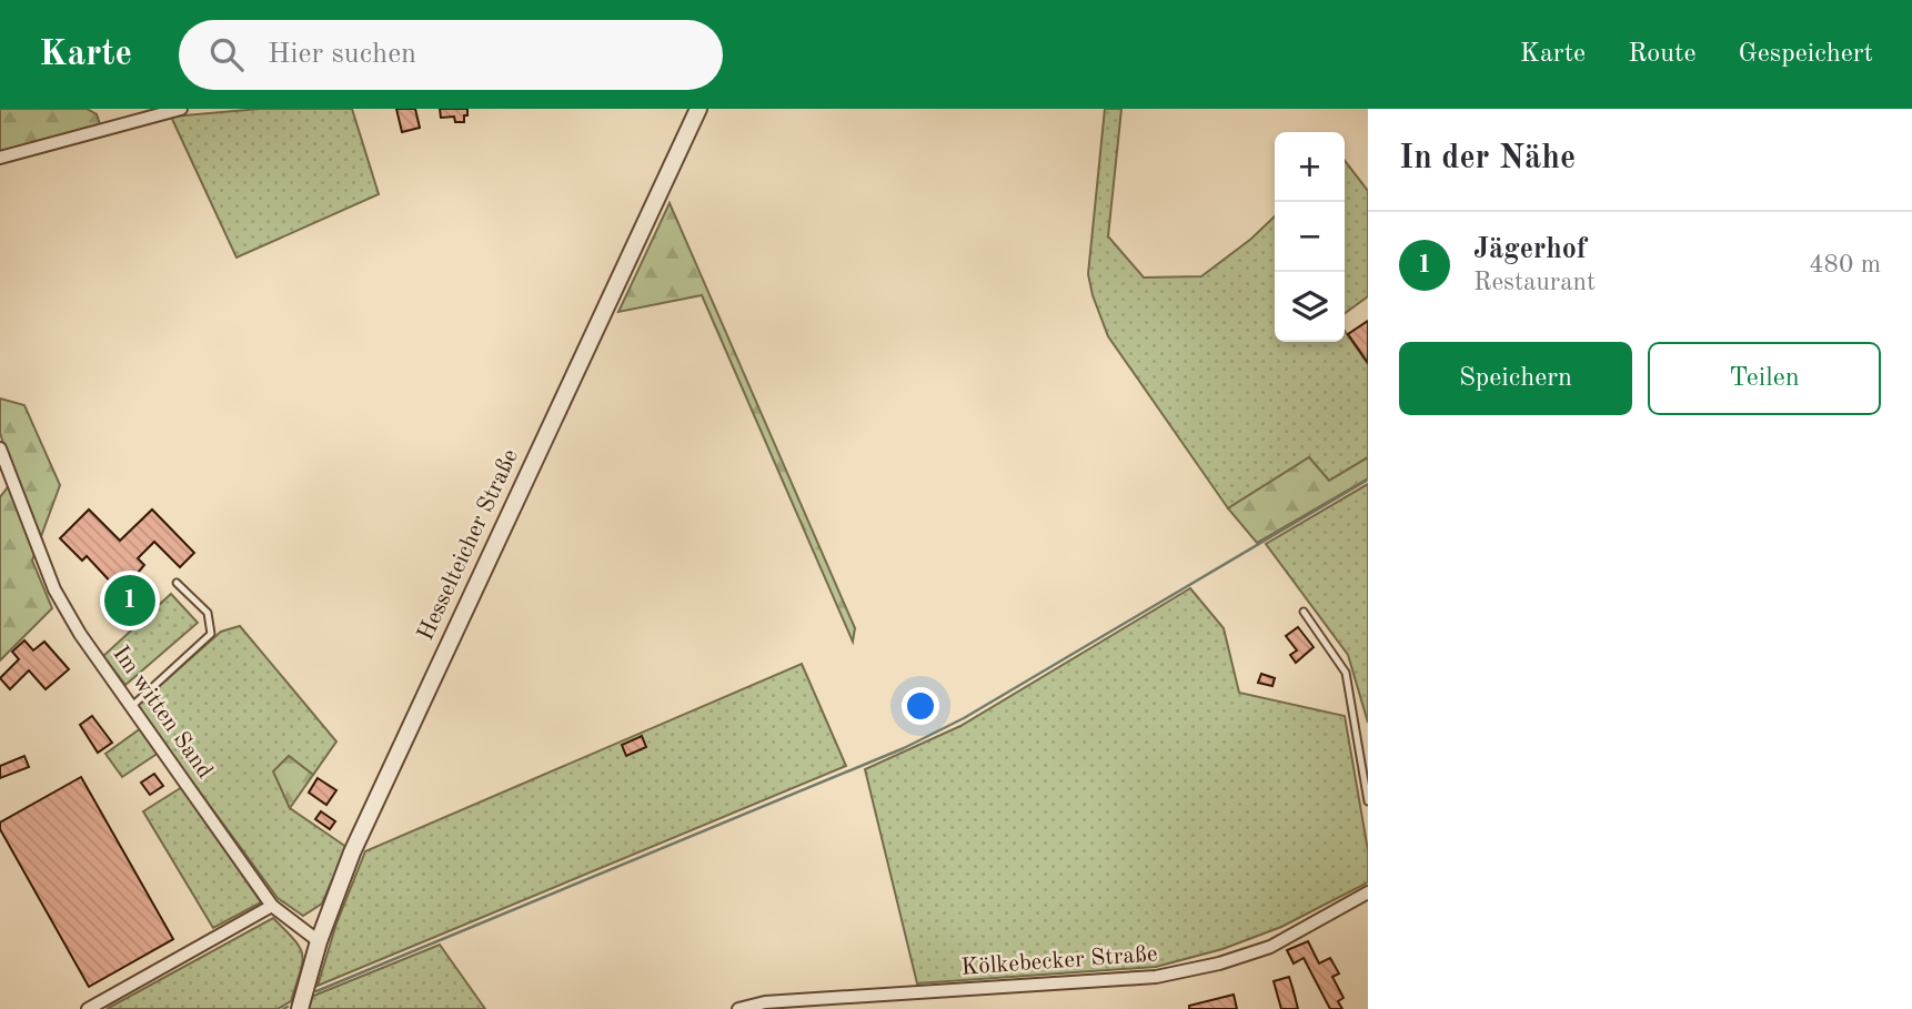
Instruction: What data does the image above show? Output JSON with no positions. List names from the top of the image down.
{
  "streets": {
    "street": ["Hesselteicher Straße", "Im witten Sand", "Kölkebecker Straße"]
  },
  "crossings": [
    ["Hesselteicher Straße", "Im witten Sand"]
  ],
  "page": {
    "header": "Karte",
    "search": "Hier suchen",
    "nav": ["Karte", "Route", "Gespeichert"],
    "heading": "In der Nähe",
    "map_buttons": ["+", "−"],
    "list": [
      {
        "mark": "1",
        "name": "Jägerhof",
        "note": "Restaurant",
        "value": "480 m"
      }
    ],
    "buttons": ["Speichern", "Teilen"],
    "pins": "1"
  }
}
